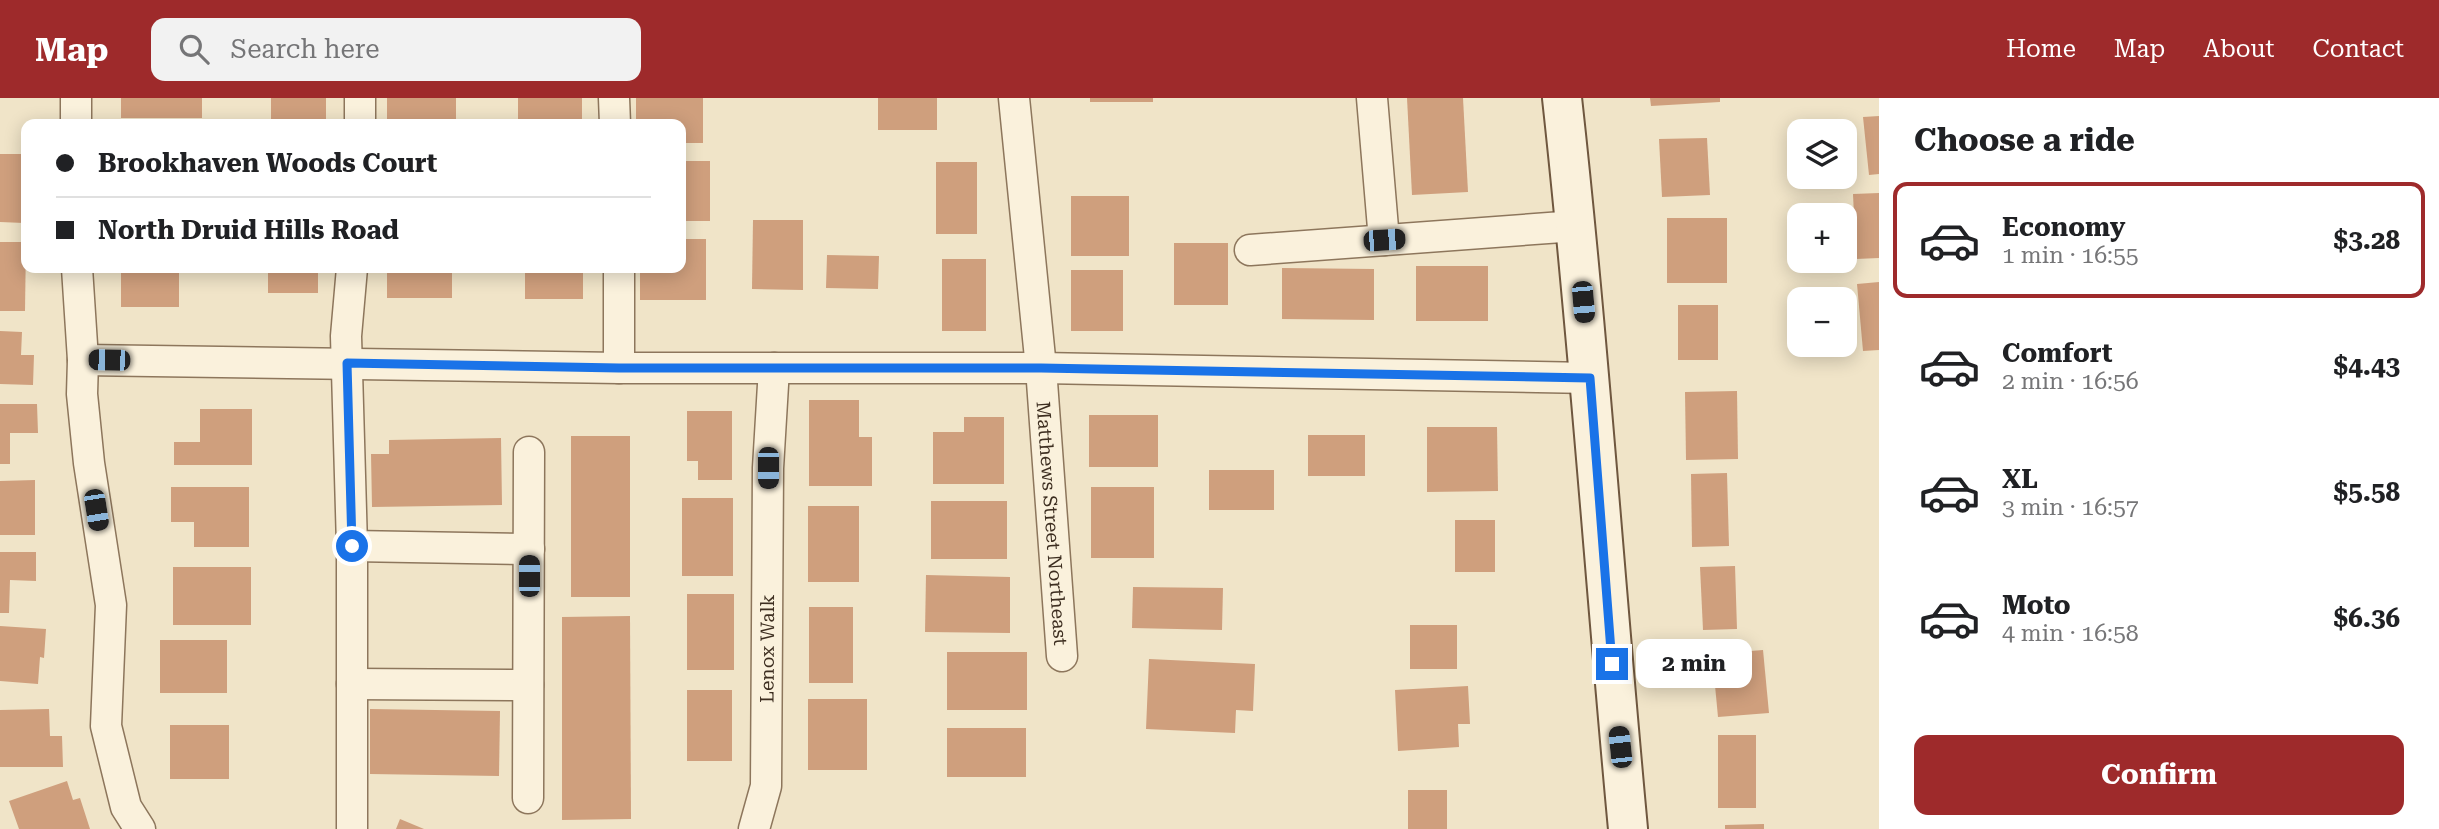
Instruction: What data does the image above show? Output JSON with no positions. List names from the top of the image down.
{
  "streets": {
    "street": ["Matthews Street Northeast", "Lenox Walk"]
  },
  "page": {
    "header": "Map",
    "search": "Search here",
    "nav": [
      "Home",
      "Map",
      "About",
      "Contact"
    ],
    "heading": "Choose a ride",
    "map_buttons": ["+", "−"],
    "banner": ["Brookhaven Woods Court", "North Druid Hills Road"],
    "list": [
      {
        "name": "Economy",
        "note": "1 min · 16:55",
        "value": "$3.28"
      },
      {
        "name": "Comfort",
        "note": "2 min · 16:56",
        "value": "$4.43"
      },
      {
        "name": "XL",
        "note": "3 min · 16:57",
        "value": "$5.58"
      },
      {
        "name": "Moto",
        "note": "4 min · 16:58",
        "value": "$6.36"
      }
    ],
    "bubble": "2 min",
    "buttons": "Confirm"
  }
}
